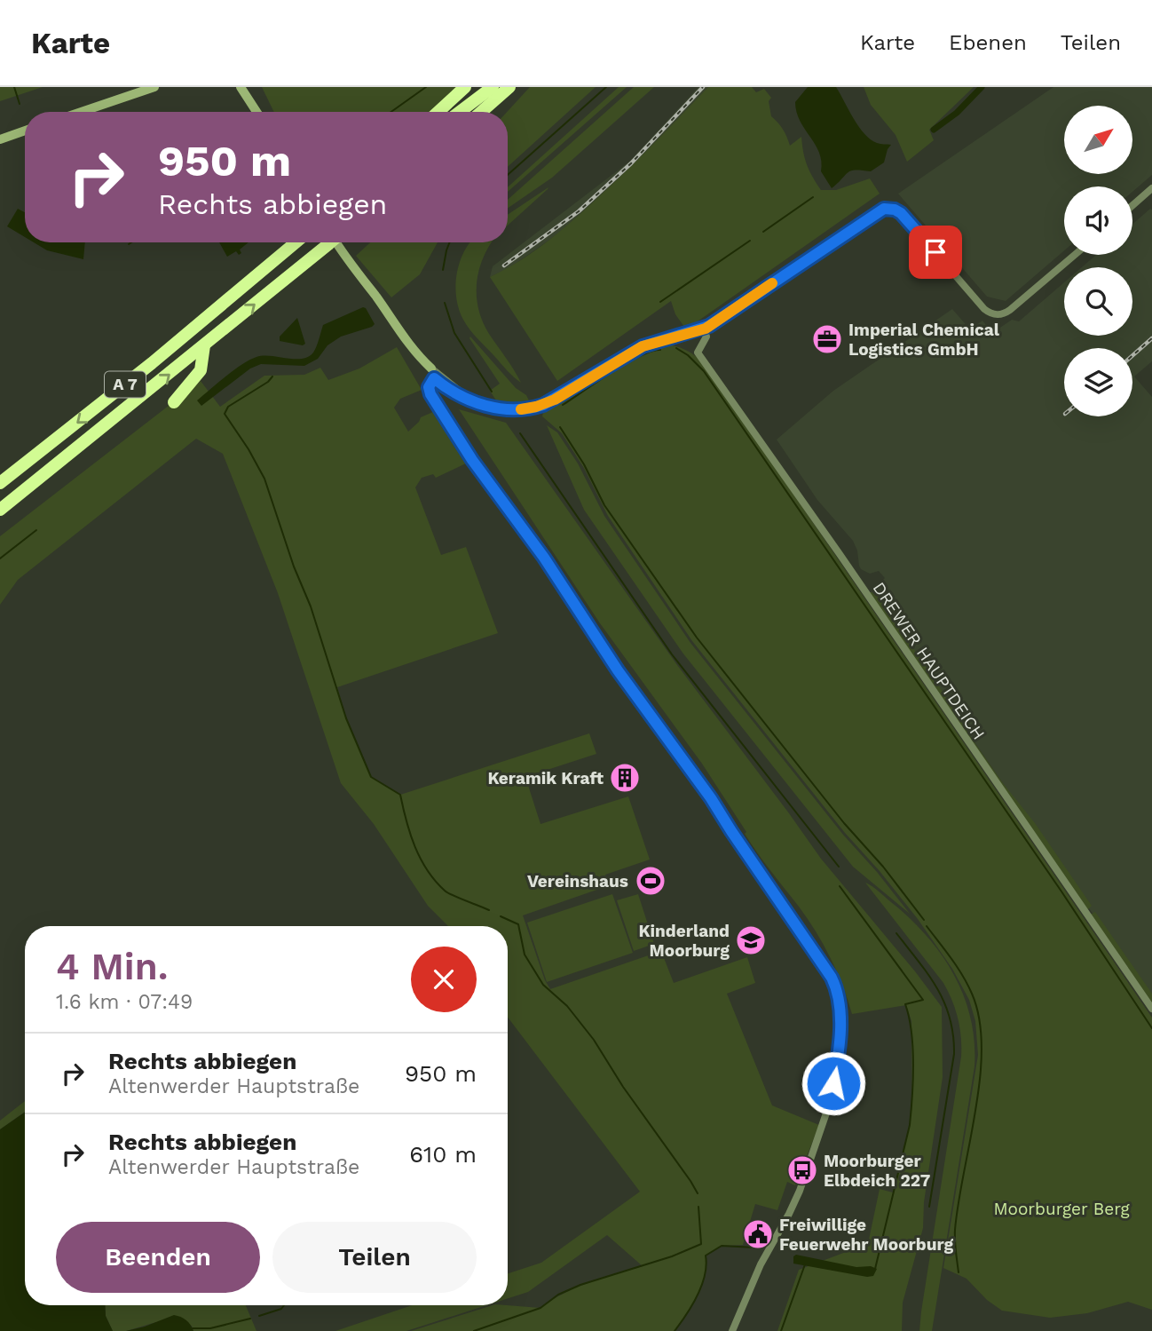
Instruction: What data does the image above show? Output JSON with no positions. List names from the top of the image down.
{
  "streets": {
    "highway": ["A 7"],
    "street": ["DREWER HAUPTDEICH"]
  },
  "parks": ["Moorburger Berg"],
  "places": {
    "office": ["Imperial Chemical Logistics GmbH"],
    "building": ["Keramik Kraft"],
    "sports": ["Vereinshaus"],
    "school or university": ["Kinderland Moorburg"],
    "bus stop": ["Moorburger Elbdeich 227"],
    "public building": ["Freiwillige Feuerwehr Moorburg"]
  },
  "north": "top right",
  "page": {
    "header": "Karte",
    "nav": ["Karte", "Ebenen", "Teilen"],
    "turn": ["950 m", "Rechts abbiegen"],
    "heading": ["4 Min.", "1.6 km · 07:49"],
    "list": [
      {
        "name": "Rechts abbiegen",
        "note": "Altenwerder Hauptstraße",
        "value": "950 m"
      },
      {
        "name": "Rechts abbiegen",
        "note": "Altenwerder Hauptstraße",
        "value": "610 m"
      }
    ],
    "buttons": ["Beenden", "Teilen"]
  }
}
